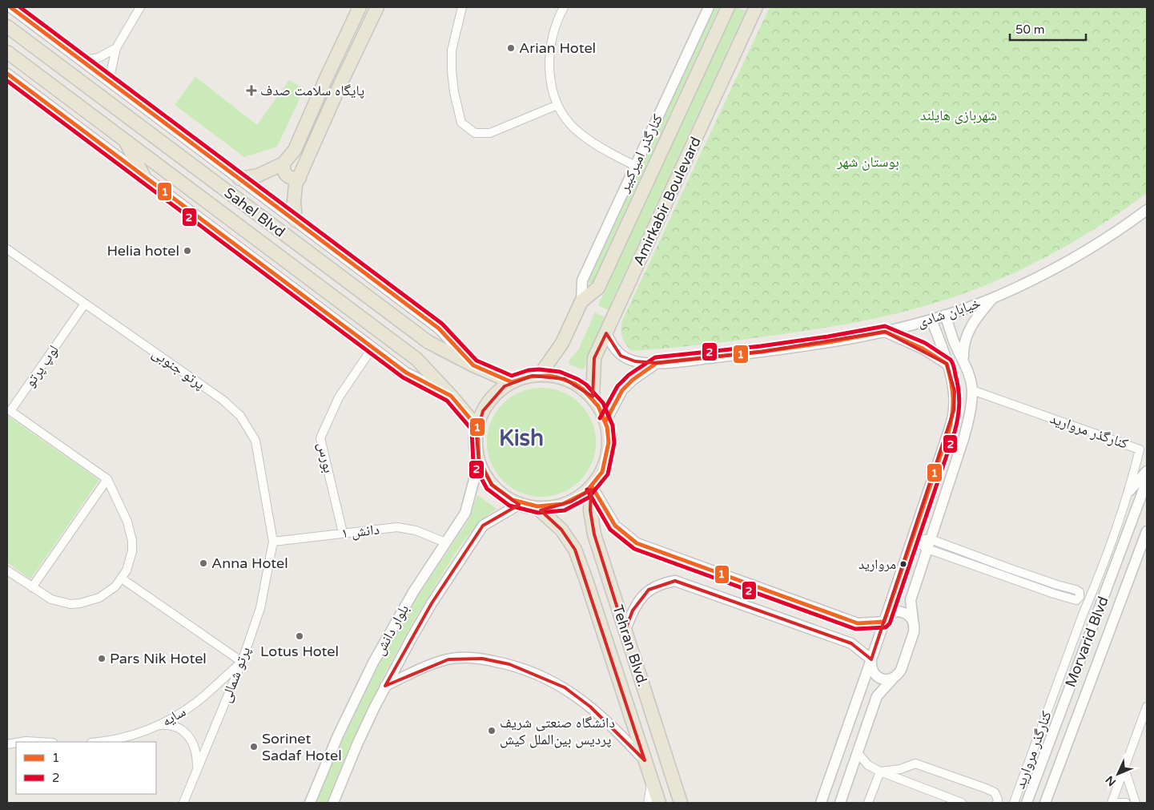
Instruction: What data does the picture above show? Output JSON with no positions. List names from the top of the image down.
{
  "streets": {
    "main road": ["Amirkabir Boulevard", "Sahel Blvd", "Tehran Blvd."],
    "street": [
      "کنارگذر امیرکبیر",
      "خیابان شادی",
      "لوپ پرتو",
      "پرتو جنوبی",
      "کنارگذر مروارید",
      "بورس",
      "دانش ۱",
      "بلوار دانش",
      "Morvarid Blvd",
      "پرتو شمالی",
      "سایه"
    ]
  },
  "crossings": [
    ["کنارگذر امیرکبیر", "Amirkabir Boulevard"],
    ["Amirkabir Boulevard", "Sahel Blvd"],
    ["Amirkabir Boulevard", "خیابان شادی"],
    ["Amirkabir Boulevard", "بلوار دانش"],
    ["Amirkabir Boulevard", "Tehran Blvd."],
    ["Sahel Blvd", "خیابان شادی"],
    ["Sahel Blvd", "بلوار دانش"],
    ["Sahel Blvd", "Tehran Blvd."],
    ["خیابان شادی", "بلوار دانش"],
    ["خیابان شادی", "Tehran Blvd."],
    ["لوپ پرتو", "پرتو جنوبی"],
    ["پرتو جنوبی", "دانش ۱"],
    ["پرتو جنوبی", "پرتو شمالی"],
    ["بورس", "دانش ۱"],
    ["دانش ۱", "بلوار دانش"],
    ["دانش ۱", "پرتو شمالی"],
    ["بلوار دانش", "Tehran Blvd."],
    ["پرتو شمالی", "سایه"]
  ],
  "districts": ["Kish"],
  "parks": ["شهربازی هایلند", "بوستان شهر"],
  "places": {
    "other": [
      "Arian Hotel",
      "Helia hotel",
      "Anna Hotel",
      "مروارید",
      "Lotus Hotel",
      "Pars Nik Hotel",
      "دانشگاه صنعتی شریف پردیس بین‌الملل کیش",
      "Sorinet Sadaf Hotel"
    ],
    "health": ["پایگاه سلامت صدف"]
  },
  "lines": ["transit line 1", "transit line 2"],
  "legend": ["1", "2"],
  "scale_bar": "50 m",
  "north": "bottom left"
}
